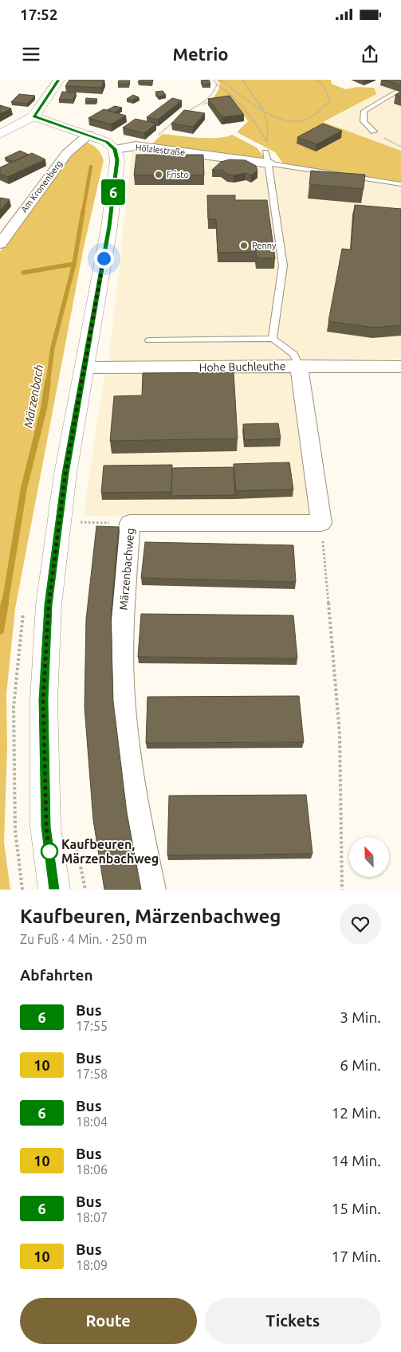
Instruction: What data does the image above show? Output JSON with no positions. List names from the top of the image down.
{
  "streets": {
    "street": [
      "Hölzlestraße",
      "Am Kronenberg",
      "Hohe Buchleuthe",
      "Märzenbachweg"
    ]
  },
  "crossings": [
    ["Hölzlestraße", "Am Kronenberg"]
  ],
  "water": ["Märzenbach"],
  "places": ["Fristo", "Penny", "Kaufbeuren, Märzenbachweg"],
  "lines": ["bus line 6"],
  "north": "top left",
  "page": {
    "status": "17:52",
    "header": "Metrio",
    "on_map": "6",
    "heading": [
      ["Kaufbeuren, Märzenbachweg", "Zu Fuß · 4 Min. · 250 m"],
      "Abfahrten"
    ],
    "list": [
      {
        "mark": "6",
        "name": "Bus",
        "note": "17:55",
        "value": "3 Min."
      },
      {
        "mark": "10",
        "name": "Bus",
        "note": "17:58",
        "value": "6 Min."
      },
      {
        "mark": "6",
        "name": "Bus",
        "note": "18:04",
        "value": "12 Min."
      },
      {
        "mark": "10",
        "name": "Bus",
        "note": "18:06",
        "value": "14 Min."
      },
      {
        "mark": "6",
        "name": "Bus",
        "note": "18:07",
        "value": "15 Min."
      },
      {
        "mark": "10",
        "name": "Bus",
        "note": "18:09",
        "value": "17 Min."
      }
    ],
    "buttons": ["Route", "Tickets"]
  }
}
